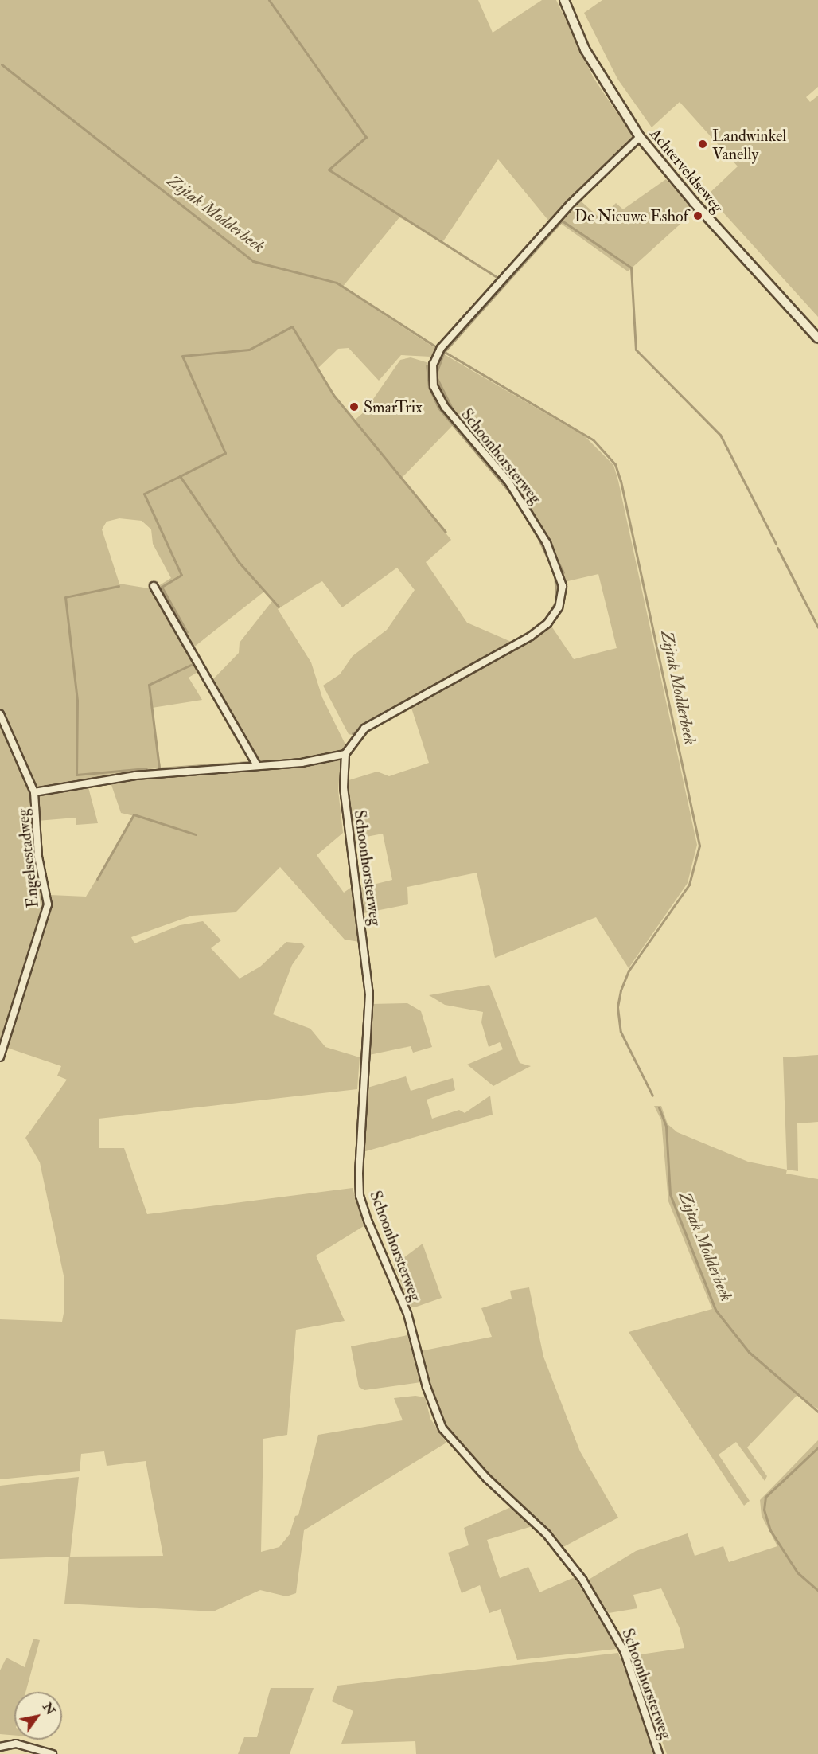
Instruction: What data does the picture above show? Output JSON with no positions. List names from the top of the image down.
{
  "streets": {
    "street": ["Achterveldseweg", "Schoonhorsterweg", "Engelsestadweg"]
  },
  "crossings": [
    ["Achterveldseweg", "Schoonhorsterweg"],
    ["Schoonhorsterweg", "Engelsestadweg"]
  ],
  "water": ["Zijtak Modderbeek"],
  "places": ["Landwinkel Vanelly", "De Nieuwe Eshof", "SmarTrix"],
  "north": "top right"
}
